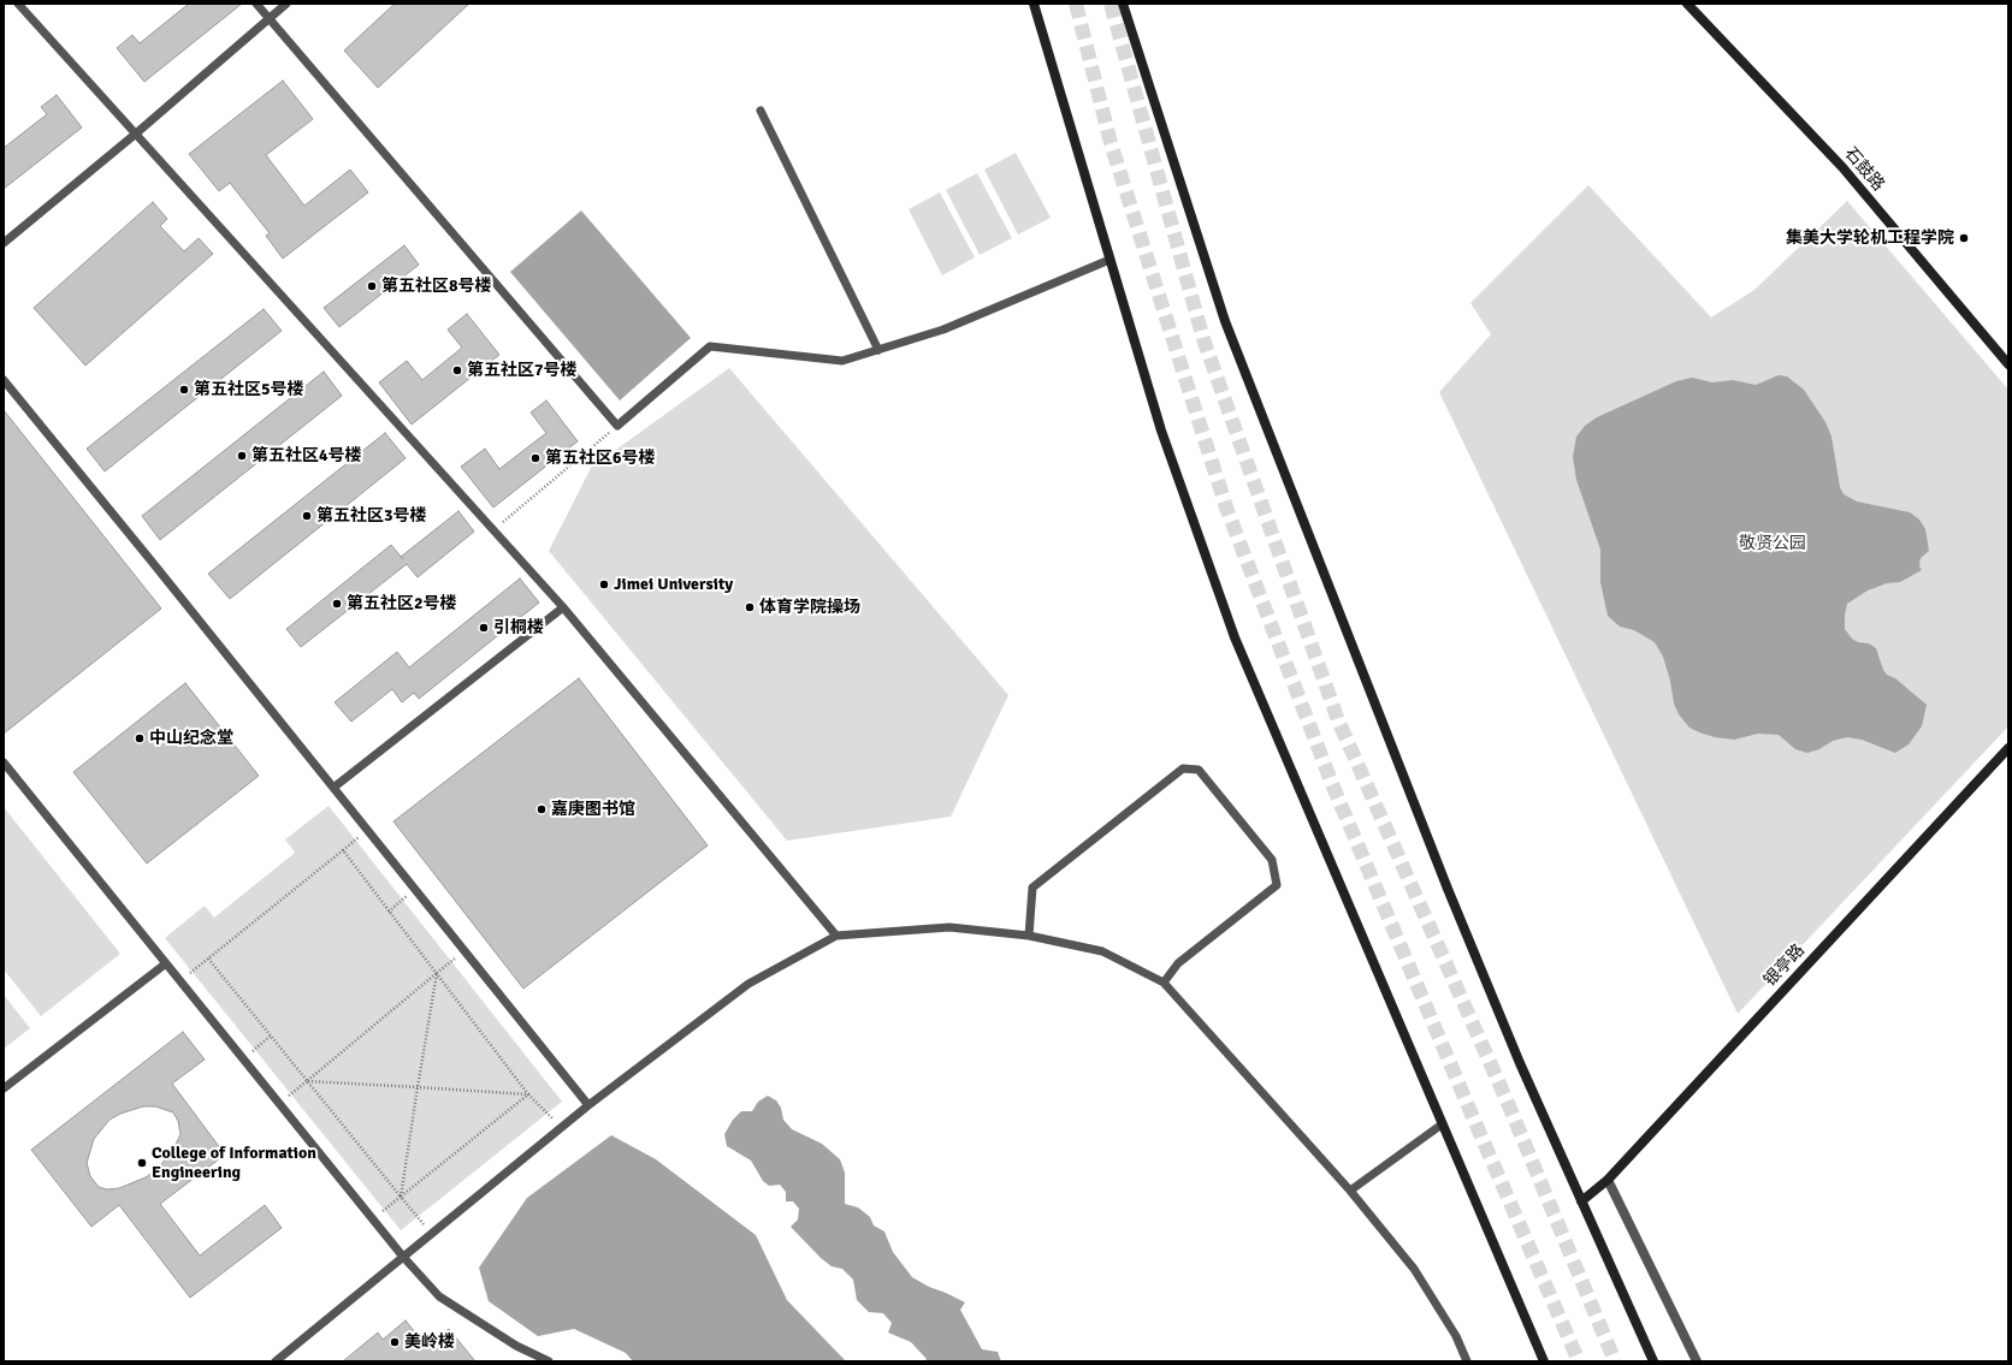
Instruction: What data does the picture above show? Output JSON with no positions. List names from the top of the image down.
{
  "streets": {
    "main road": ["石鼓路", "银亭路"]
  },
  "parks": ["敬贤公园"],
  "places": [
    "集美大学轮机工程学院",
    "第五社区8号楼",
    "第五社区7号楼",
    "第五社区5号楼",
    "第五社区4号楼",
    "第五社区6号楼",
    "第五社区3号楼",
    "Jimei University",
    "第五社区2号楼",
    "体育学院操场",
    "引桐楼",
    "中山纪念堂",
    "嘉庚图书馆",
    "College of Information Engineering",
    "美岭楼"
  ]
}
